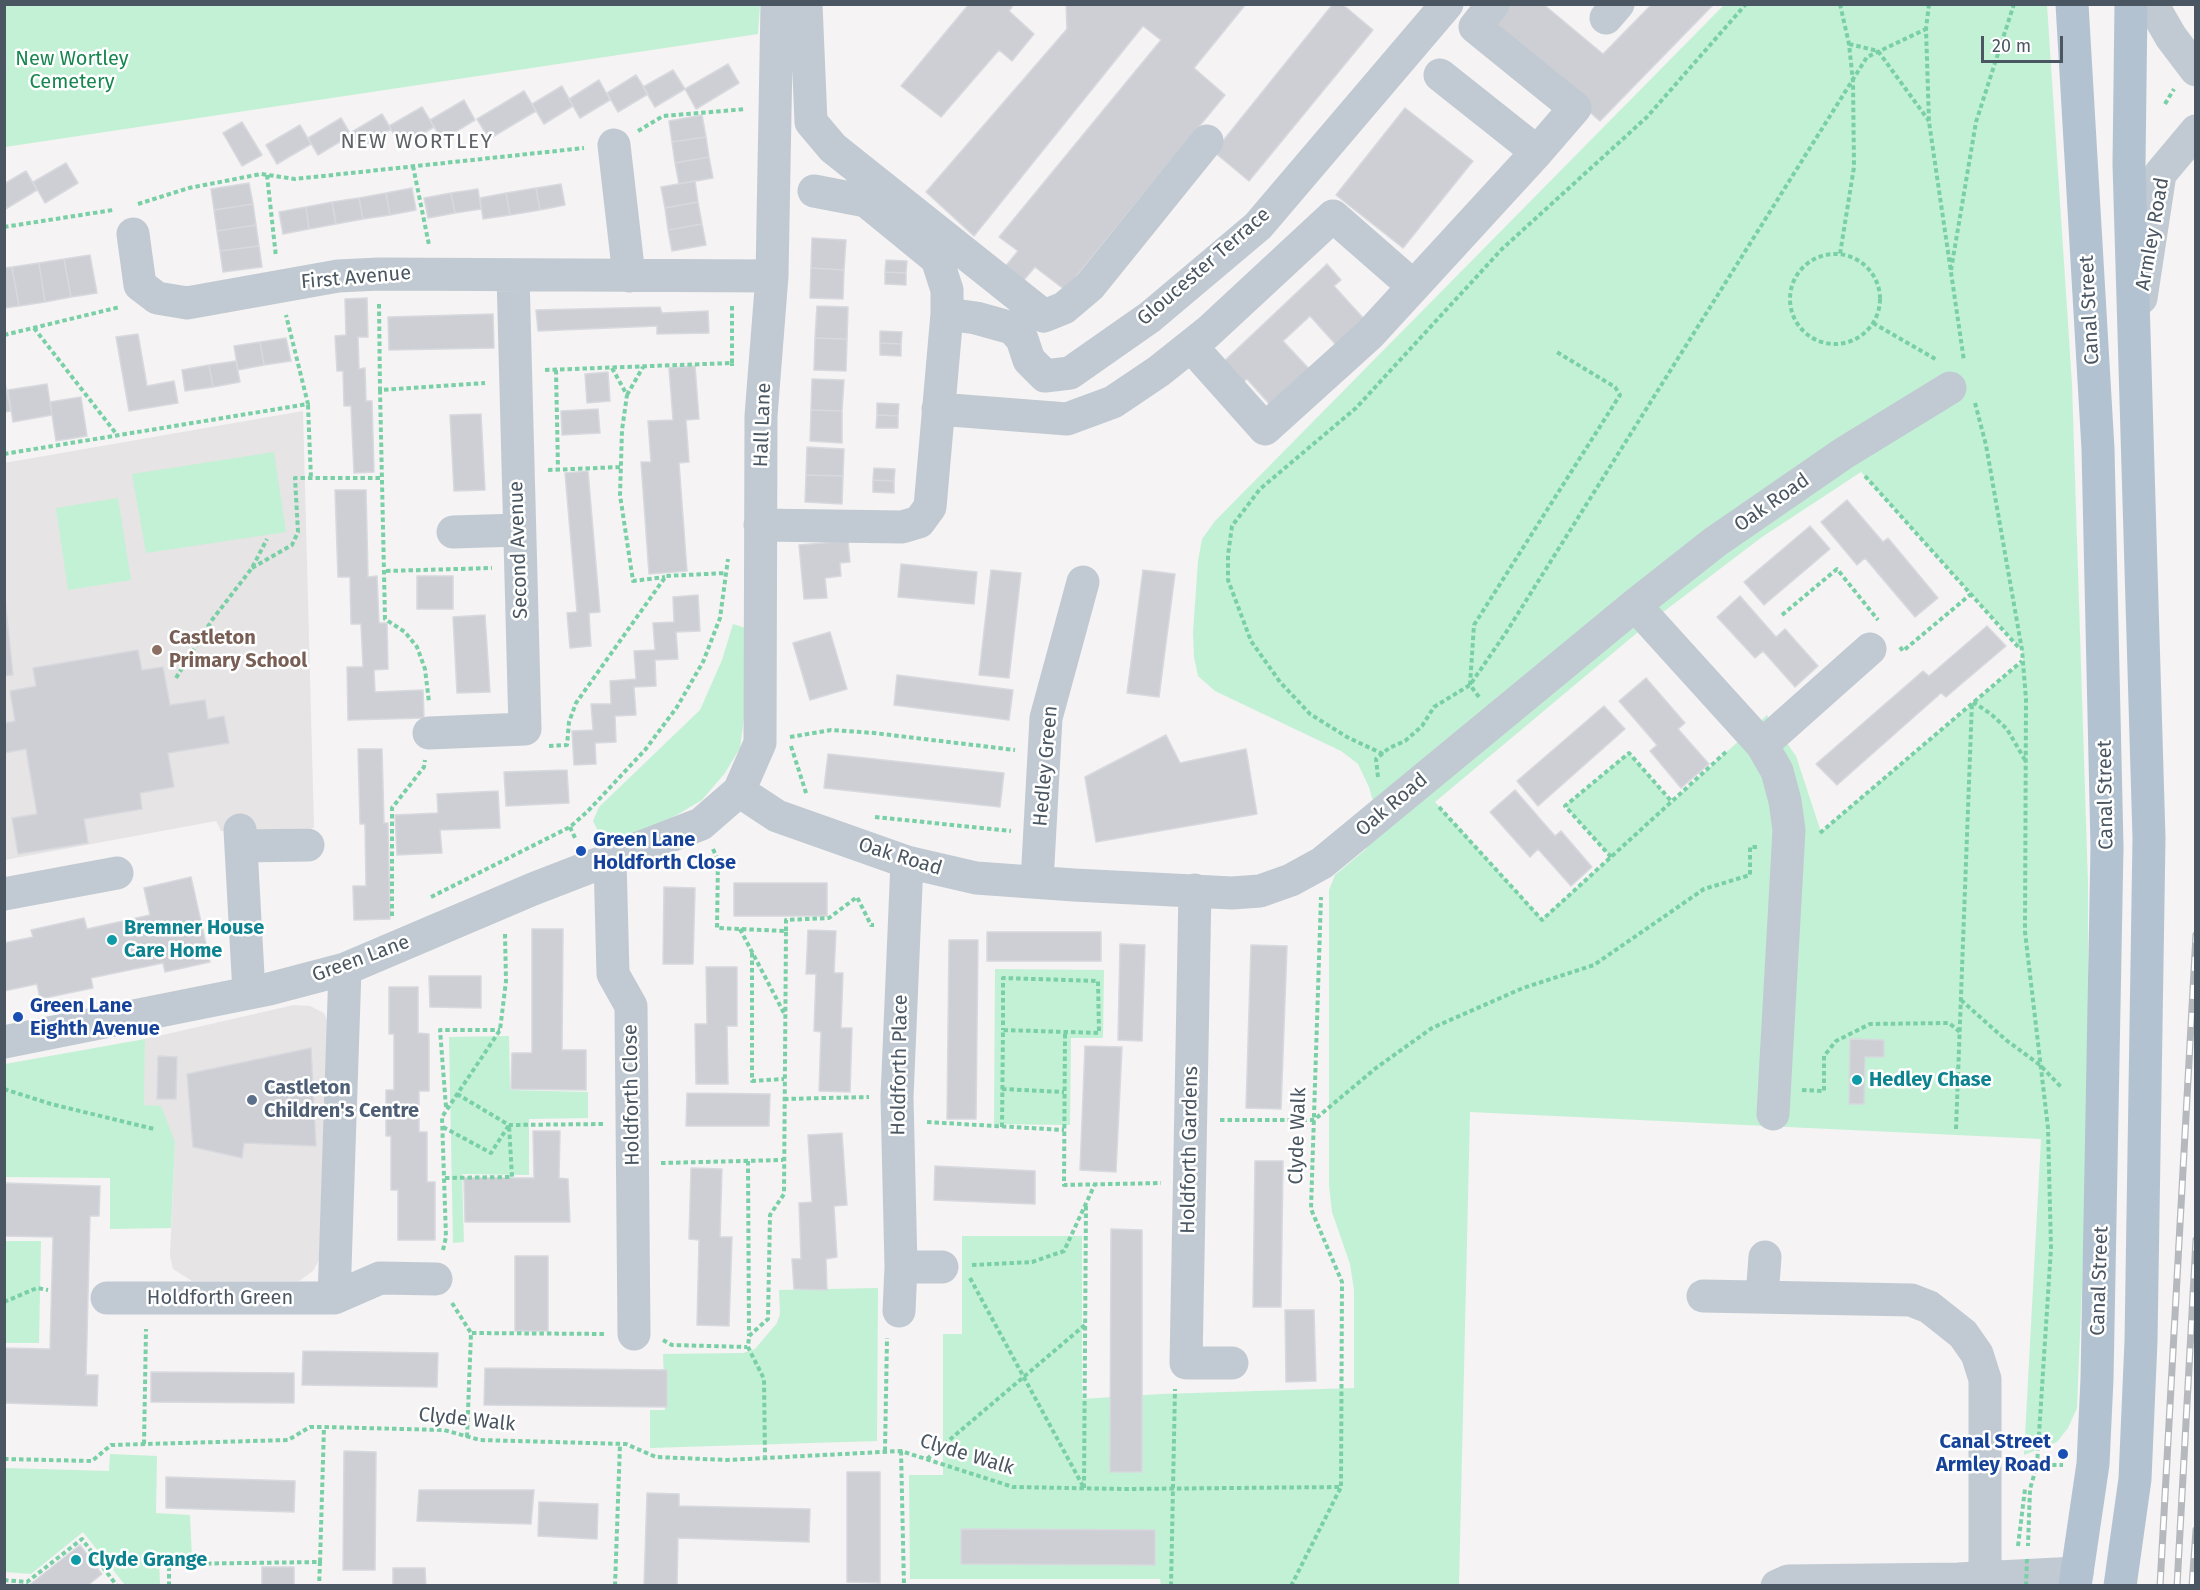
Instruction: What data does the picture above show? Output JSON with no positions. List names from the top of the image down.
{
  "streets": {
    "main road": ["Canal Street"],
    "street": [
      "Armley Road",
      "Gloucester Terrace",
      "First Avenue",
      "Hall Lane",
      "Oak Road",
      "Second Avenue",
      "Hedley Green",
      "Green Lane",
      "Holdforth Place",
      "Holdforth Close",
      "Holdforth Gardens",
      "Holdforth Green"
    ],
    "path": ["Clyde Walk"]
  },
  "crossings": [
    ["Armley Road", "Canal Street"],
    ["First Avenue", "Hall Lane"],
    ["First Avenue", "Second Avenue"],
    ["Hall Lane", "Oak Road"],
    ["Hall Lane", "Green Lane"],
    ["Oak Road", "Hedley Green"],
    ["Oak Road", "Holdforth Place"],
    ["Oak Road", "Clyde Walk"],
    ["Oak Road", "Holdforth Gardens"],
    ["Green Lane", "Holdforth Close"]
  ],
  "districts": ["NEW WORTLEY"],
  "parks": ["New Wortley Cemetery"],
  "places": [
    "Castleton Primary School",
    "Green Lane Holdforth Close",
    "Bremner House Care Home",
    "Green Lane Eighth Avenue",
    "Hedley Chase",
    "Castleton Children's Centre",
    "Canal Street Armley Road",
    "Clyde Grange"
  ],
  "scale_bar": "20 m"
}
